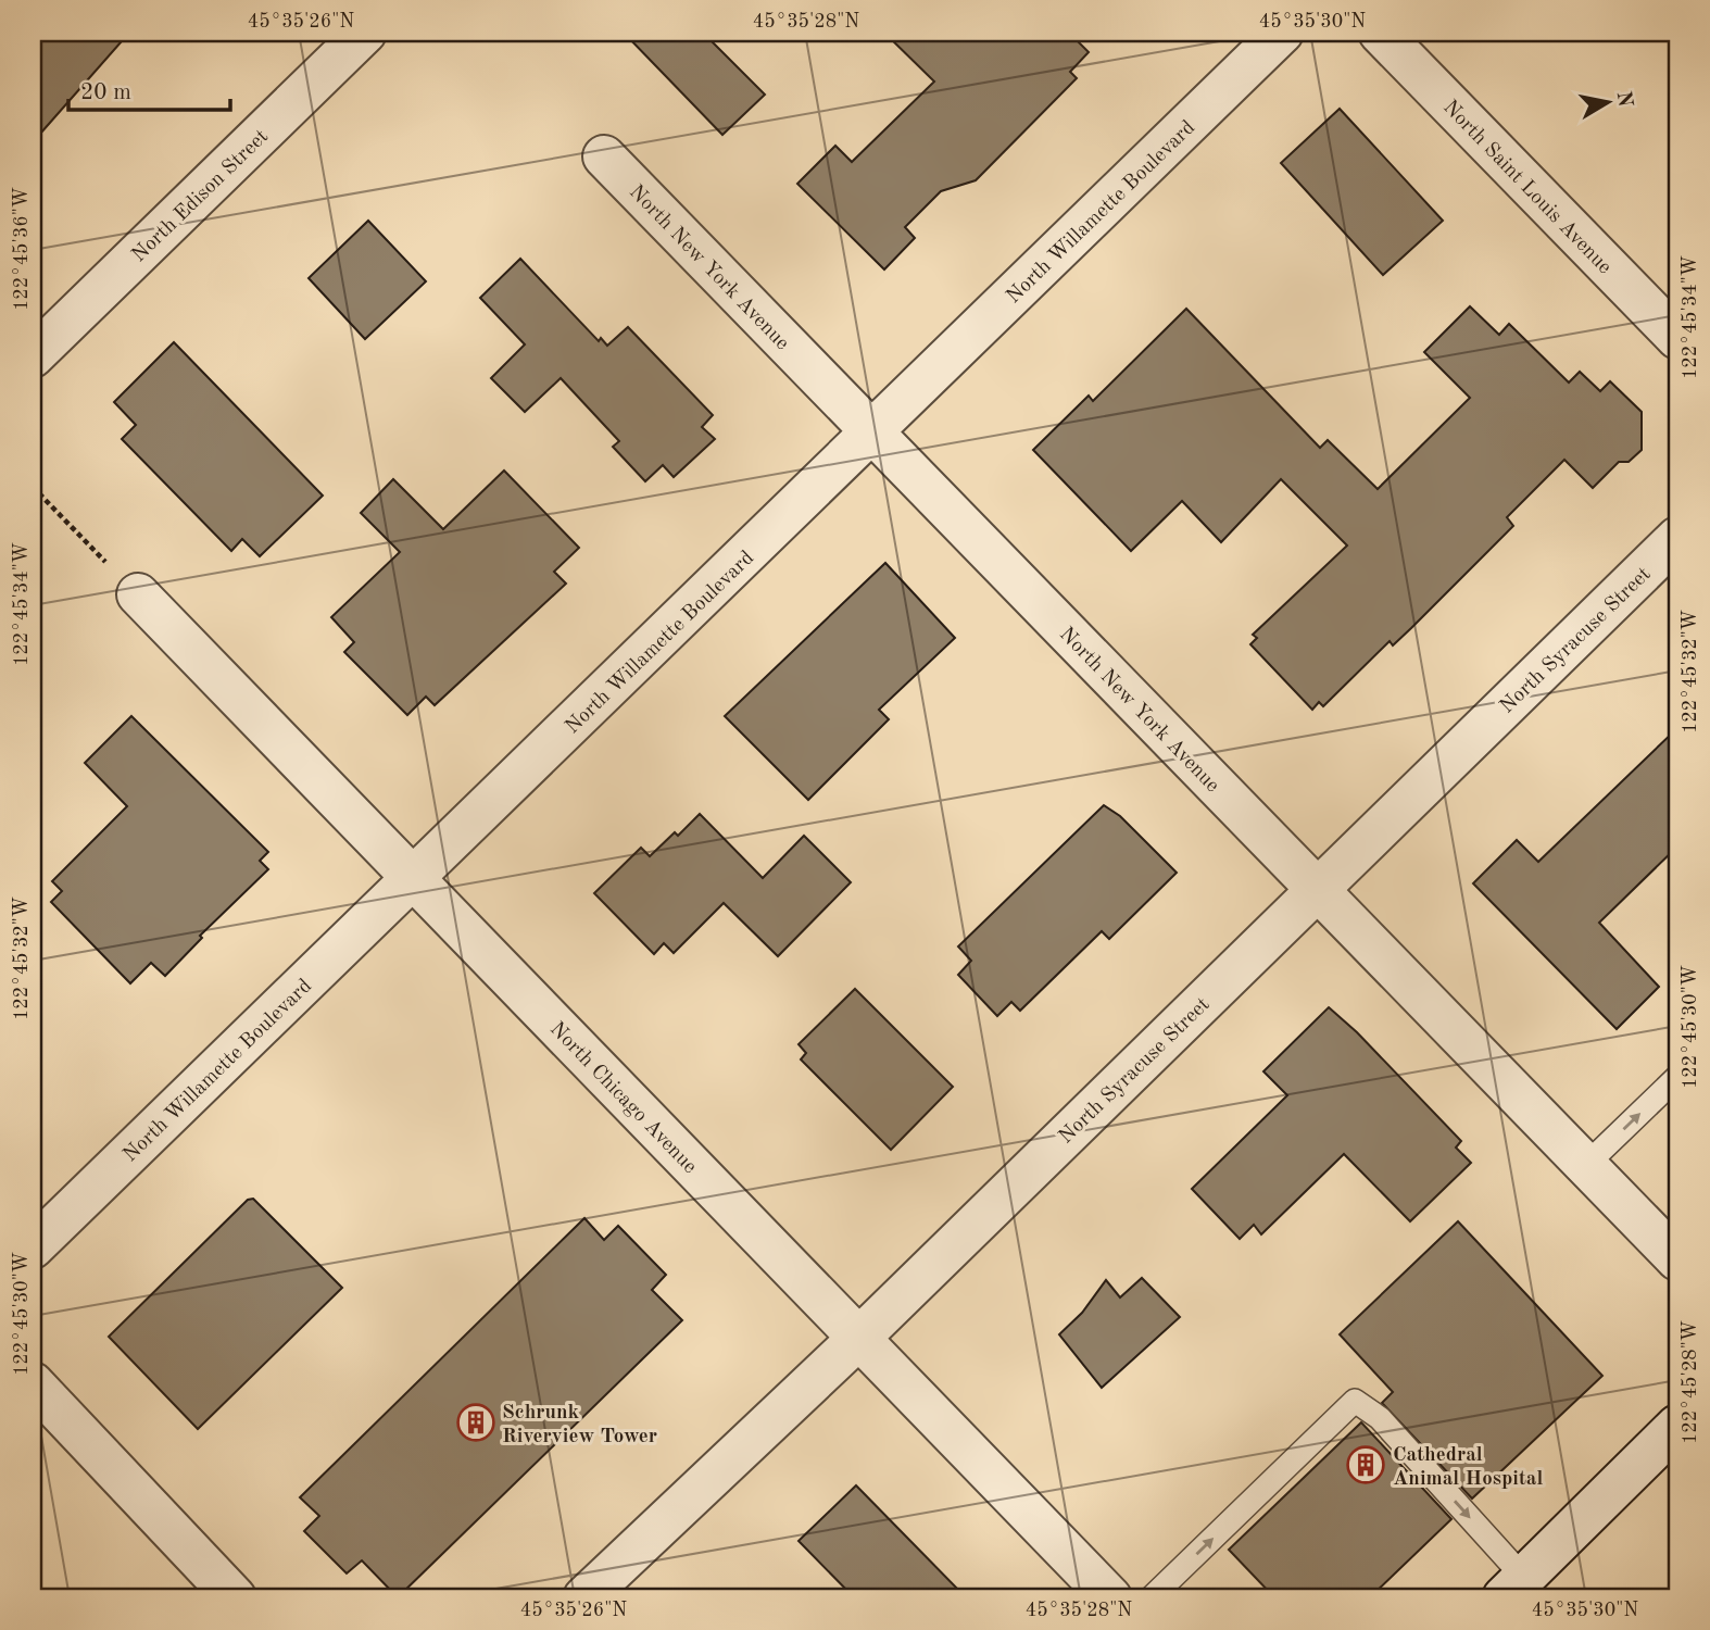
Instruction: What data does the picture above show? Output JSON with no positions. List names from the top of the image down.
{
  "streets": {
    "street": [
      "North Saint Louis Avenue",
      "North Edison Street",
      "North Willamette Boulevard",
      "North New York Avenue",
      "North Syracuse Street",
      "North Chicago Avenue"
    ]
  },
  "crossings": [
    ["North Willamette Boulevard", "North New York Avenue"],
    ["North Willamette Boulevard", "North Chicago Avenue"],
    ["North New York Avenue", "North Syracuse Street"],
    ["North Syracuse Street", "North Chicago Avenue"]
  ],
  "places": {
    "building": ["Schrunk Riverview Tower", "Cathedral Animal Hospital"]
  },
  "scale_bar": "20 m",
  "north": "right",
  "coordinates": [
    "45°35'26\"N",
    "45°35'28\"N",
    "45°35'30\"N",
    "122°45'36\"W",
    "122°45'34\"W",
    "122°45'32\"W",
    "122°45'30\"W",
    "122°45'28\"W"
  ]
}
